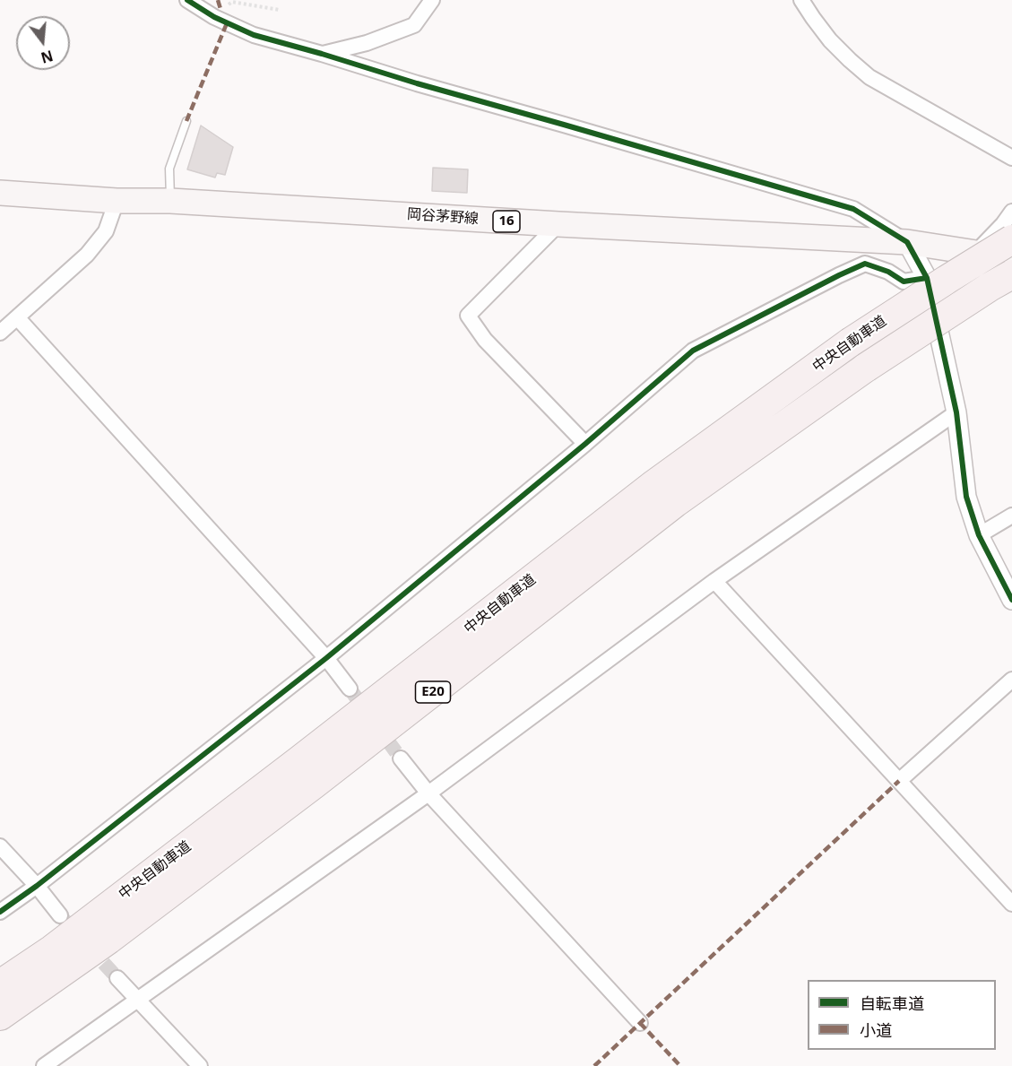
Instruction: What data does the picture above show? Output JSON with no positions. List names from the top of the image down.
{
  "streets": {
    "highway": ["中央自動車道", "E20"],
    "main road": ["岡谷茅野線", "16"]
  },
  "legend": ["自転車道", "小道"],
  "north": "bottom"
}
